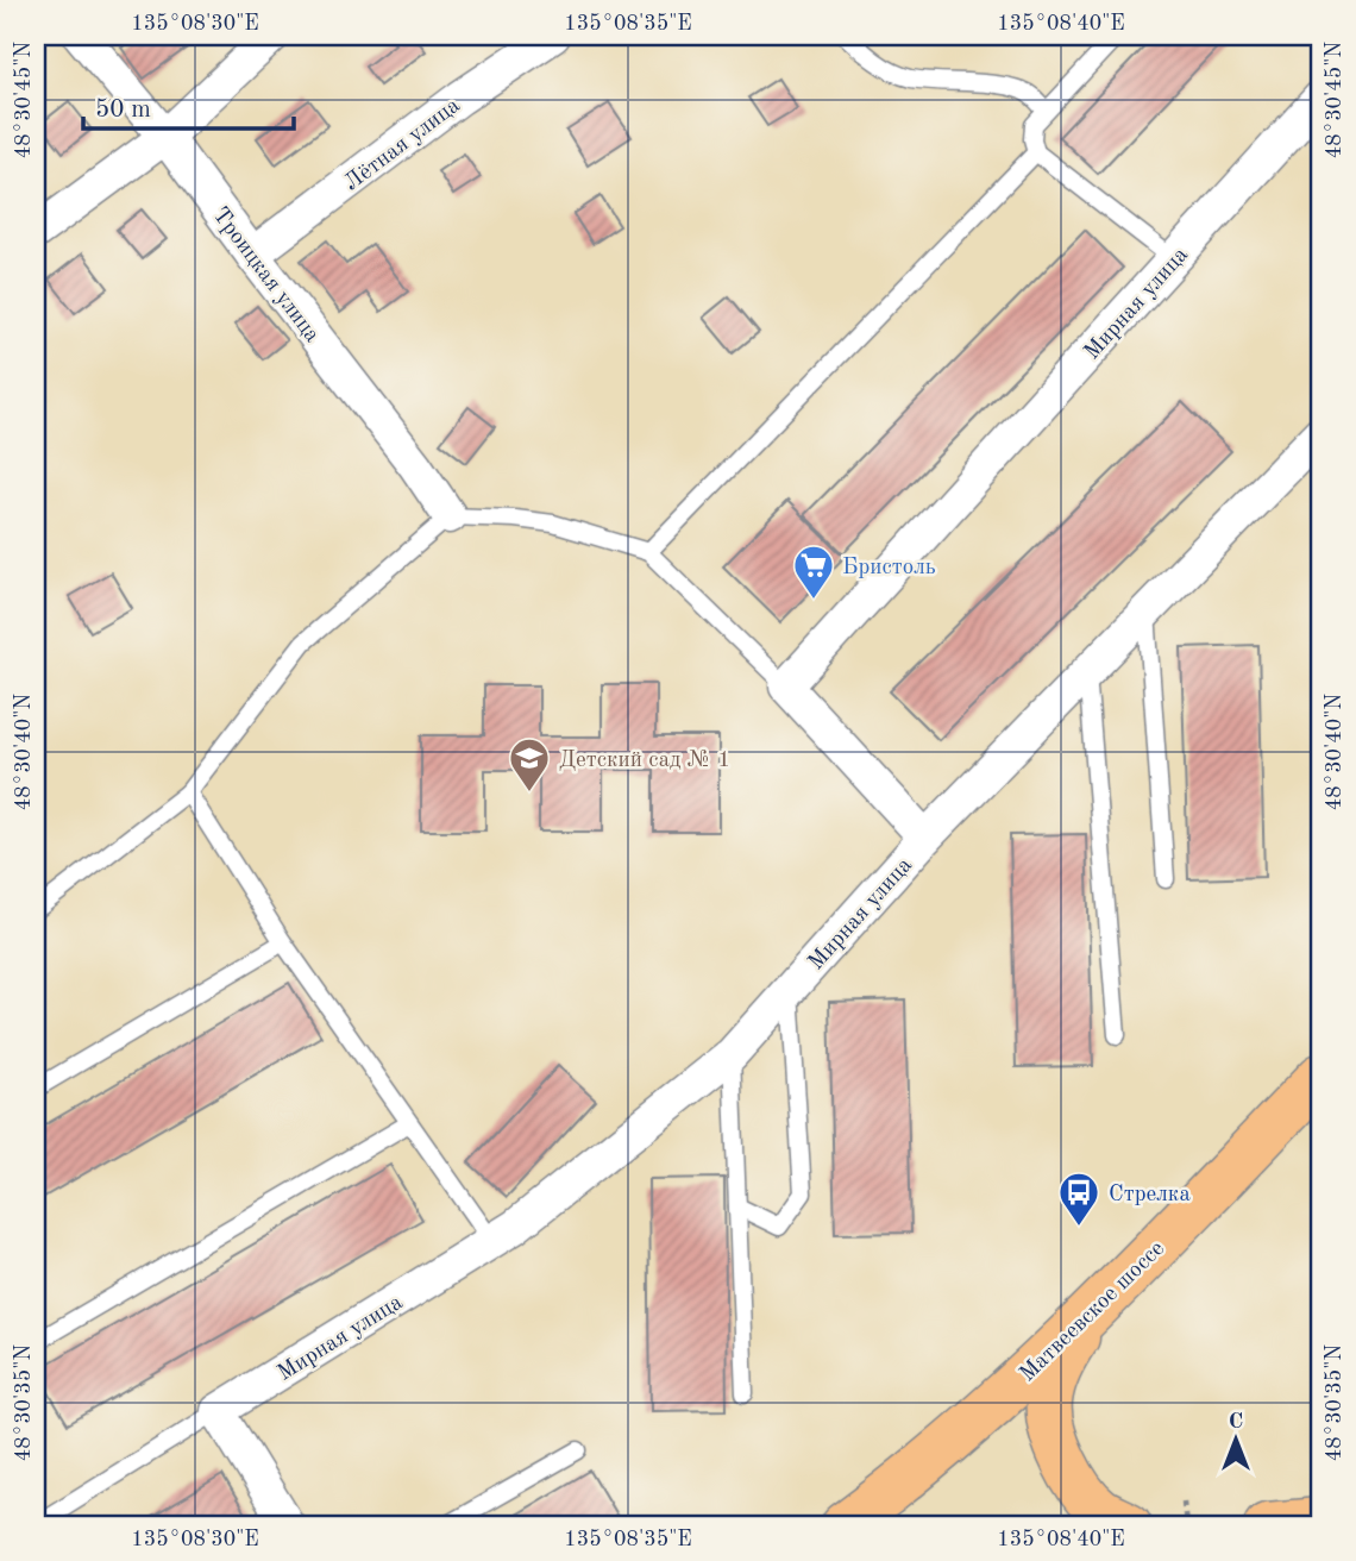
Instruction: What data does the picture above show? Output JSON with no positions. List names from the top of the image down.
{
  "streets": {
    "main road": ["Матвеевское шоссе"],
    "street": ["Лётная улица", "Троицкая улица", "Мирная улица"]
  },
  "crossings": [
    ["Лётная улица", "Троицкая улица"]
  ],
  "places": {
    "supermarket": ["Бристоль"],
    "school or university": ["Детский сад № 1"],
    "bus stop": ["Стрелка"]
  },
  "scale_bar": "50 m",
  "north": "top",
  "coordinates": [
    "135°08'30\"E",
    "135°08'35\"E",
    "135°08'40\"E",
    "48°30'45\"N",
    "48°30'40\"N",
    "48°30'35\"N"
  ]
}
